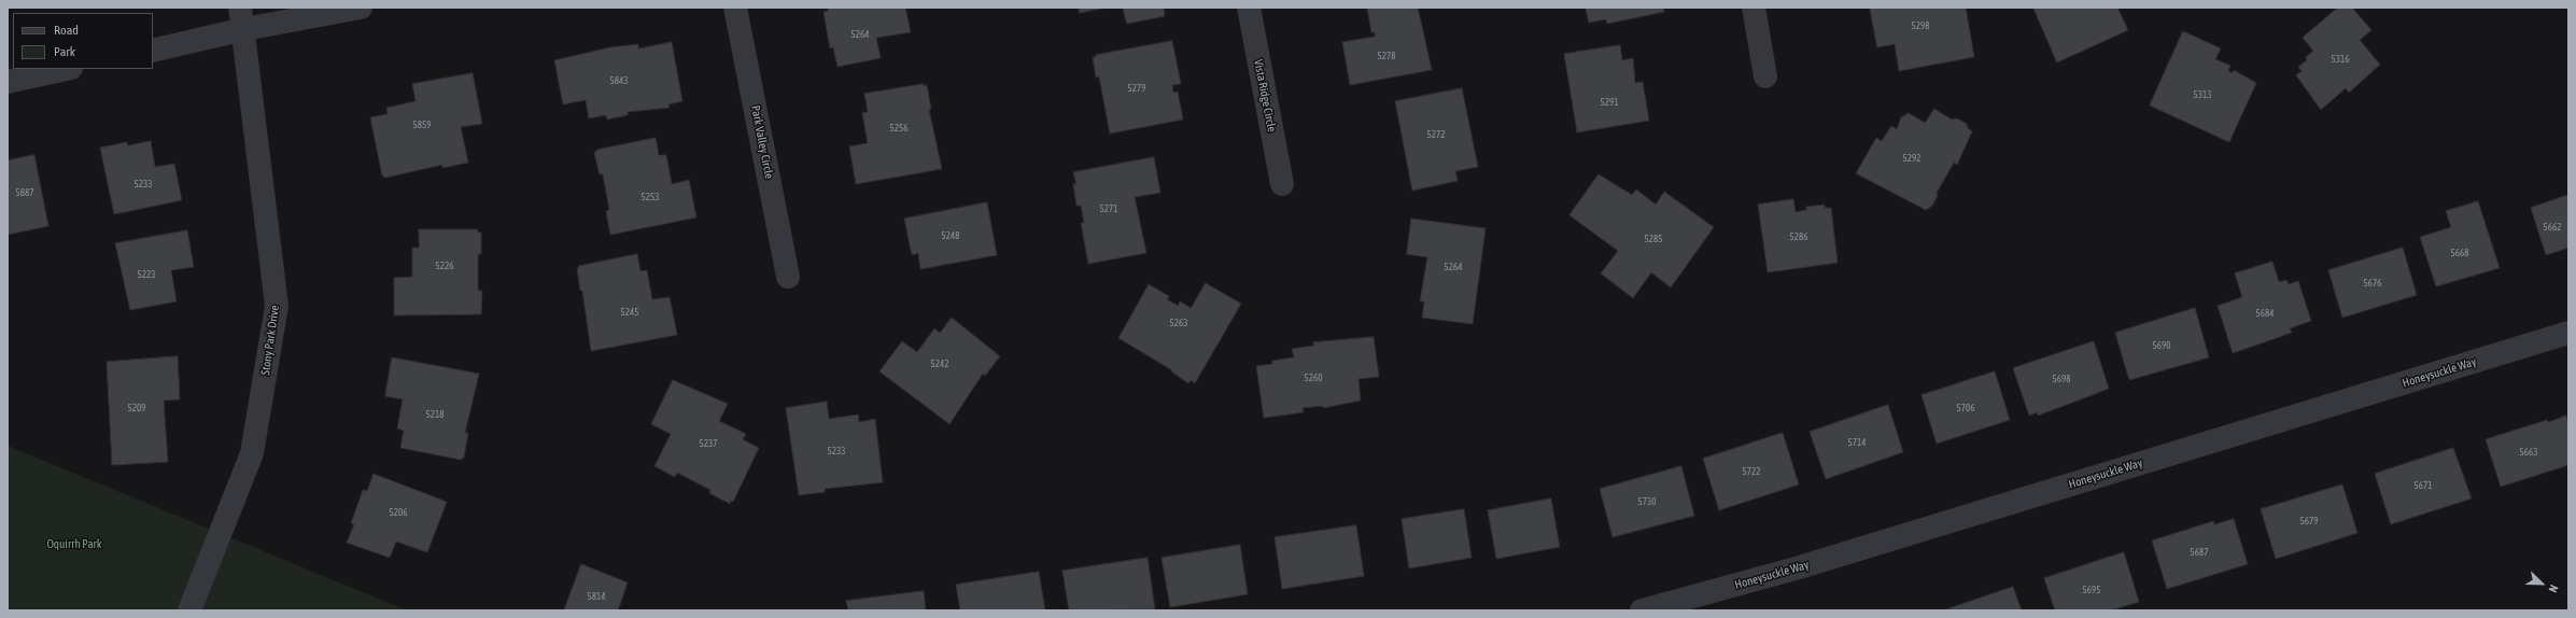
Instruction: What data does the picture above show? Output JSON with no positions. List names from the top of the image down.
{
  "streets": {
    "street": [
      "Vista Ridge Circle",
      "Park Valley Circle",
      "Stony Park Drive",
      "Honeysuckle Way"
    ]
  },
  "parks": ["Oquirrh Park"],
  "house_numbers": [
    "5298",
    "5264",
    "5278",
    "5316",
    "5843",
    "5279",
    "5313",
    "5291",
    "5859",
    "5256",
    "5272",
    "5292",
    "5233",
    "5887",
    "5253",
    "5271",
    "5662",
    "5248",
    "5286",
    "5285",
    "5668",
    "5226",
    "5264",
    "5223",
    "5676",
    "5245",
    "5684",
    "5263",
    "5690",
    "5242",
    "5260",
    "5698",
    "5209",
    "5706",
    "5218",
    "5714",
    "5237",
    "5233",
    "5663",
    "5722",
    "5671",
    "5730",
    "5206",
    "5679",
    "5687",
    "5695",
    "5814"
  ],
  "legend": ["Road", "Park"],
  "north": "bottom right"
}
